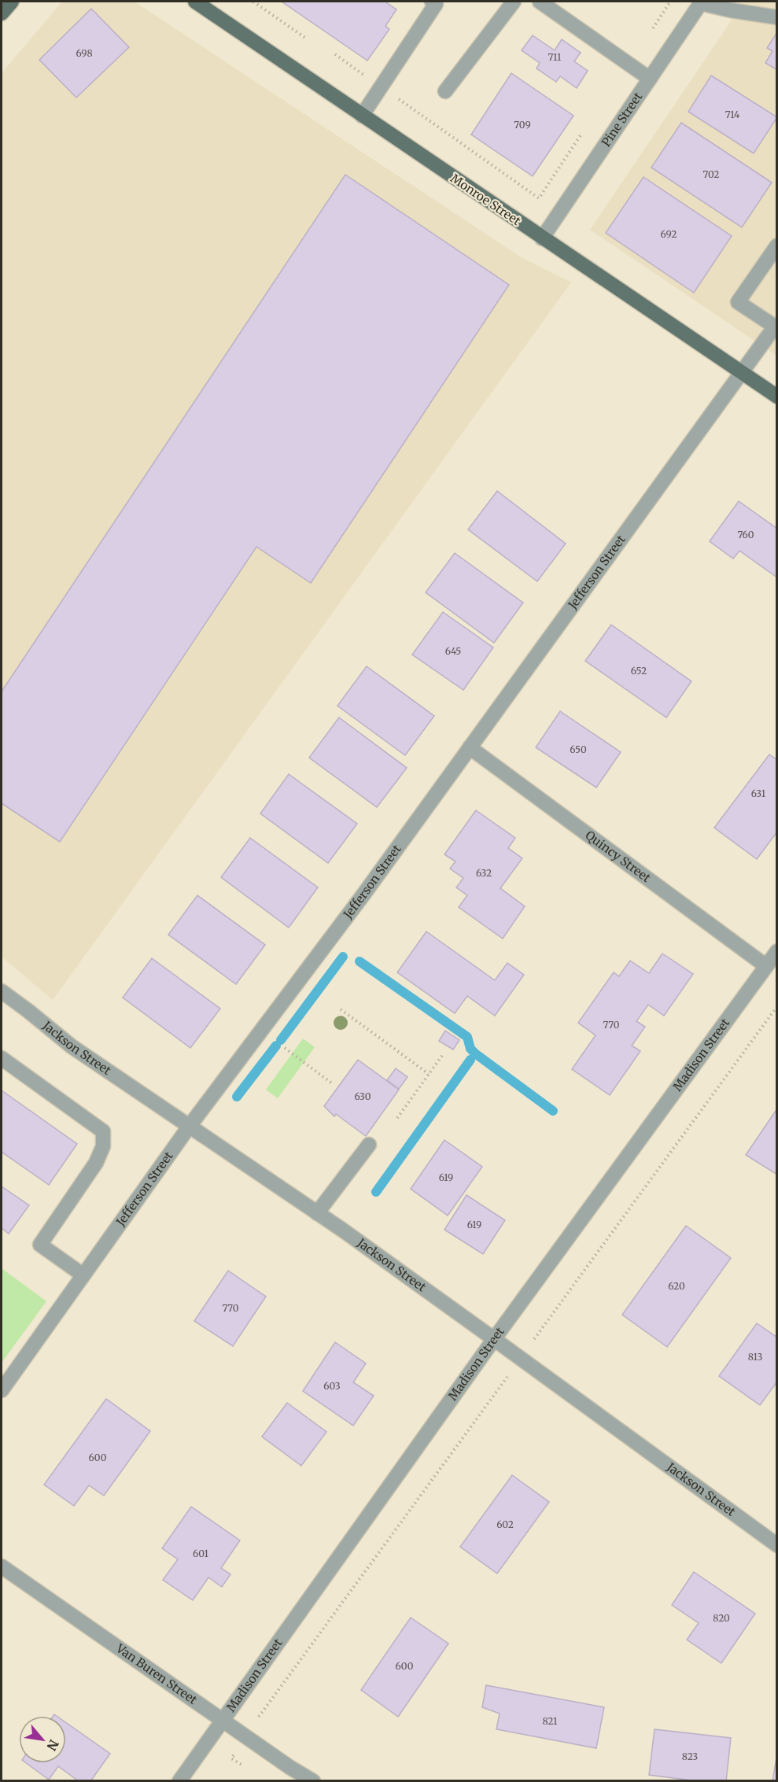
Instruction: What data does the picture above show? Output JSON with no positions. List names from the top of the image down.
{
  "streets": {
    "main road": ["Monroe Street"],
    "street": [
      "Pine Street",
      "Jefferson Street",
      "Quincy Street",
      "Jackson Street",
      "Madison Street",
      "Van Buren Street"
    ]
  },
  "crossings": [
    ["Pine Street", "Monroe Street"],
    ["Monroe Street", "Jefferson Street"],
    ["Jefferson Street", "Quincy Street"],
    ["Jefferson Street", "Jackson Street"],
    ["Quincy Street", "Madison Street"],
    ["Jackson Street", "Madison Street"],
    ["Madison Street", "Van Buren Street"]
  ],
  "house_numbers": [
    "698",
    "711",
    "714",
    "709",
    "702",
    "692",
    "760",
    "645",
    "652",
    "650",
    "631",
    "632",
    "770",
    "630",
    "619",
    "619",
    "620",
    "770",
    "813",
    "603",
    "600",
    "602",
    "601",
    "820",
    "600",
    "821",
    "823"
  ],
  "north": "bottom right"
}
